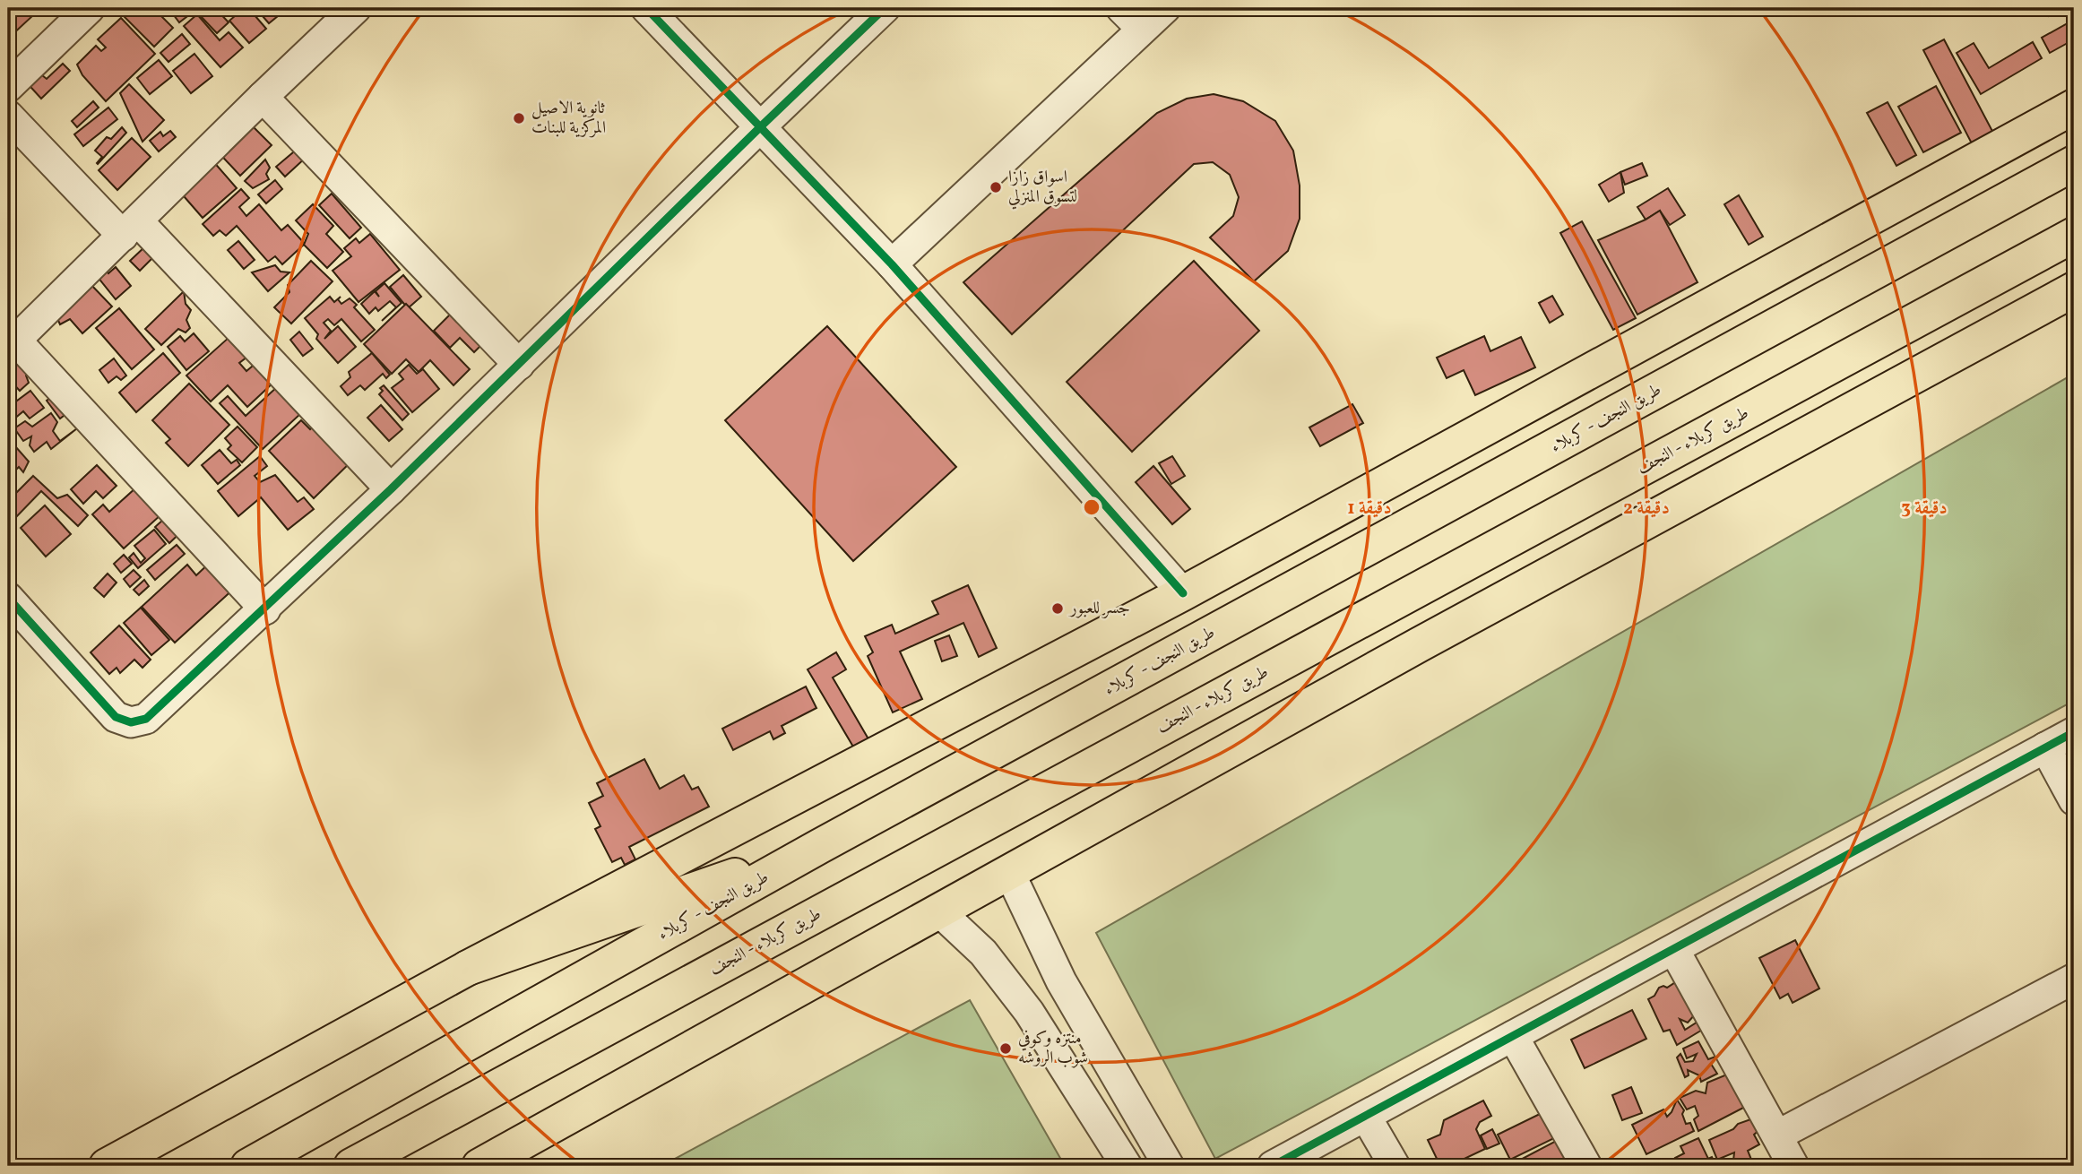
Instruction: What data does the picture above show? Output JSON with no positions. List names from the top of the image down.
{
  "streets": {
    "main road": ["طريق النجف - کربلاء", "طريق کربلاء - النجف"]
  },
  "places": [
    "ثانوية الاصيل المركزية للبنات",
    "اسواق زازا لتسوق المنزلي",
    "جسر للعبور",
    "منتزه وكوفي شوب الروشه"
  ],
  "rings": ["1 دقيقة", "2 دقيقة", "3 دقيقة"]
}
